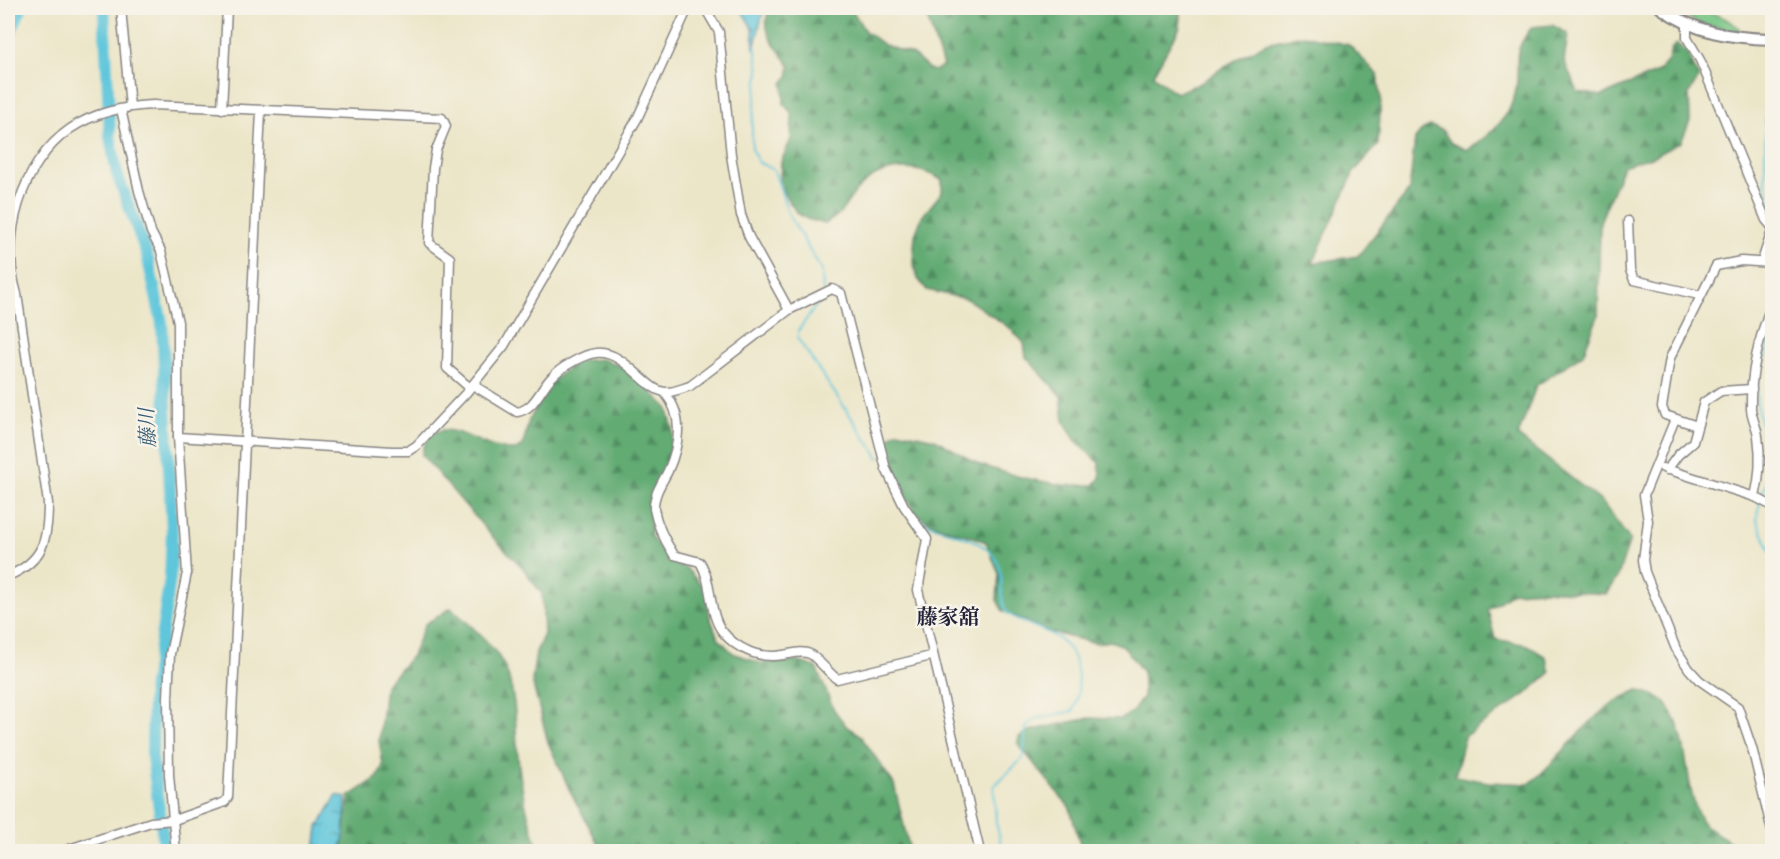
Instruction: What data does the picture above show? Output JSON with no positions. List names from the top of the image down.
{
  "districts": ["藤家舘"],
  "water": ["藤川"]
}
